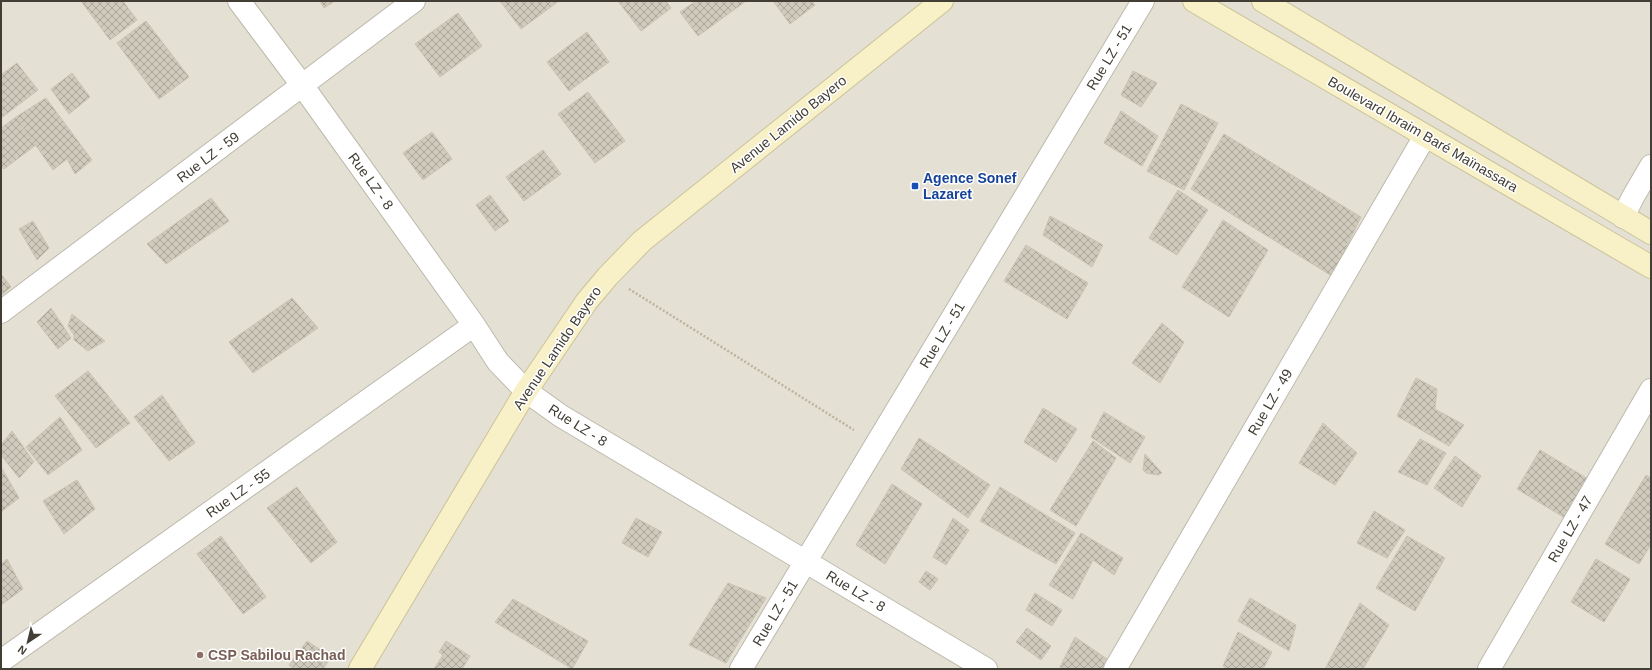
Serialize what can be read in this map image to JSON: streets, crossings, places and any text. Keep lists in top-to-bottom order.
{
  "streets": {
    "main road": ["Avenue Lamido Bayero", "Boulevard Ibraim Baré Maïnassara"],
    "street": [
      "Rue LZ - 51",
      "Rue LZ - 59",
      "Rue LZ - 8",
      "Rue LZ - 49",
      "Rue LZ - 55",
      "Rue LZ - 47"
    ]
  },
  "crossings": [
    ["Rue LZ - 51", "Rue LZ - 8"],
    ["Avenue Lamido Bayero", "Rue LZ - 8"],
    ["Boulevard Ibraim Baré Maïnassara", "Rue LZ - 49"],
    ["Rue LZ - 59", "Rue LZ - 8"],
    ["Rue LZ - 8", "Rue LZ - 55"]
  ],
  "places": {
    "transit": ["Agence Sonef Lazaret"],
    "other": ["CSP Sabilou Rachad"]
  },
  "north": "bottom left"
}
